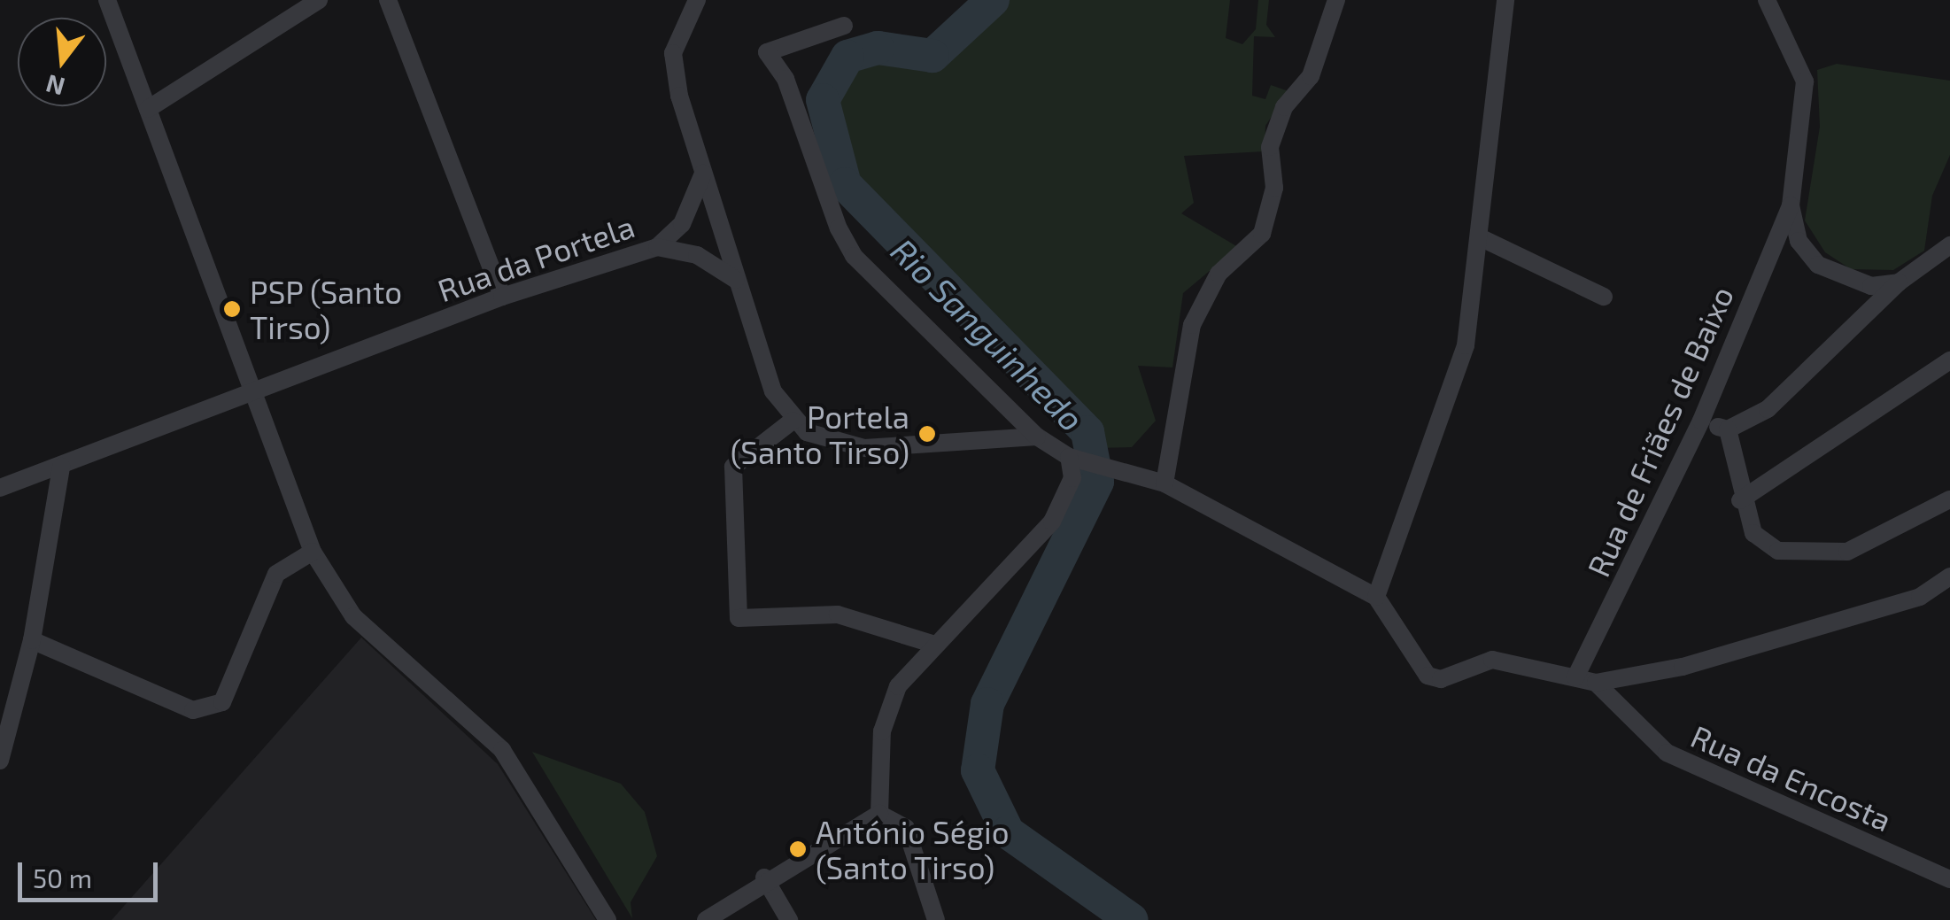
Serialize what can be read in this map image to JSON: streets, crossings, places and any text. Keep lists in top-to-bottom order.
{
  "streets": {
    "street": ["Rua da Portela", "Rua de Friães de Baixo", "Rua da Encosta"]
  },
  "water": ["Rio Sanguinhedo"],
  "places": ["PSP (Santo Tirso)", "Portela (Santo Tirso)", "António Ségio (Santo Tirso)"],
  "scale_bar": "50 m",
  "north": "bottom"
}
